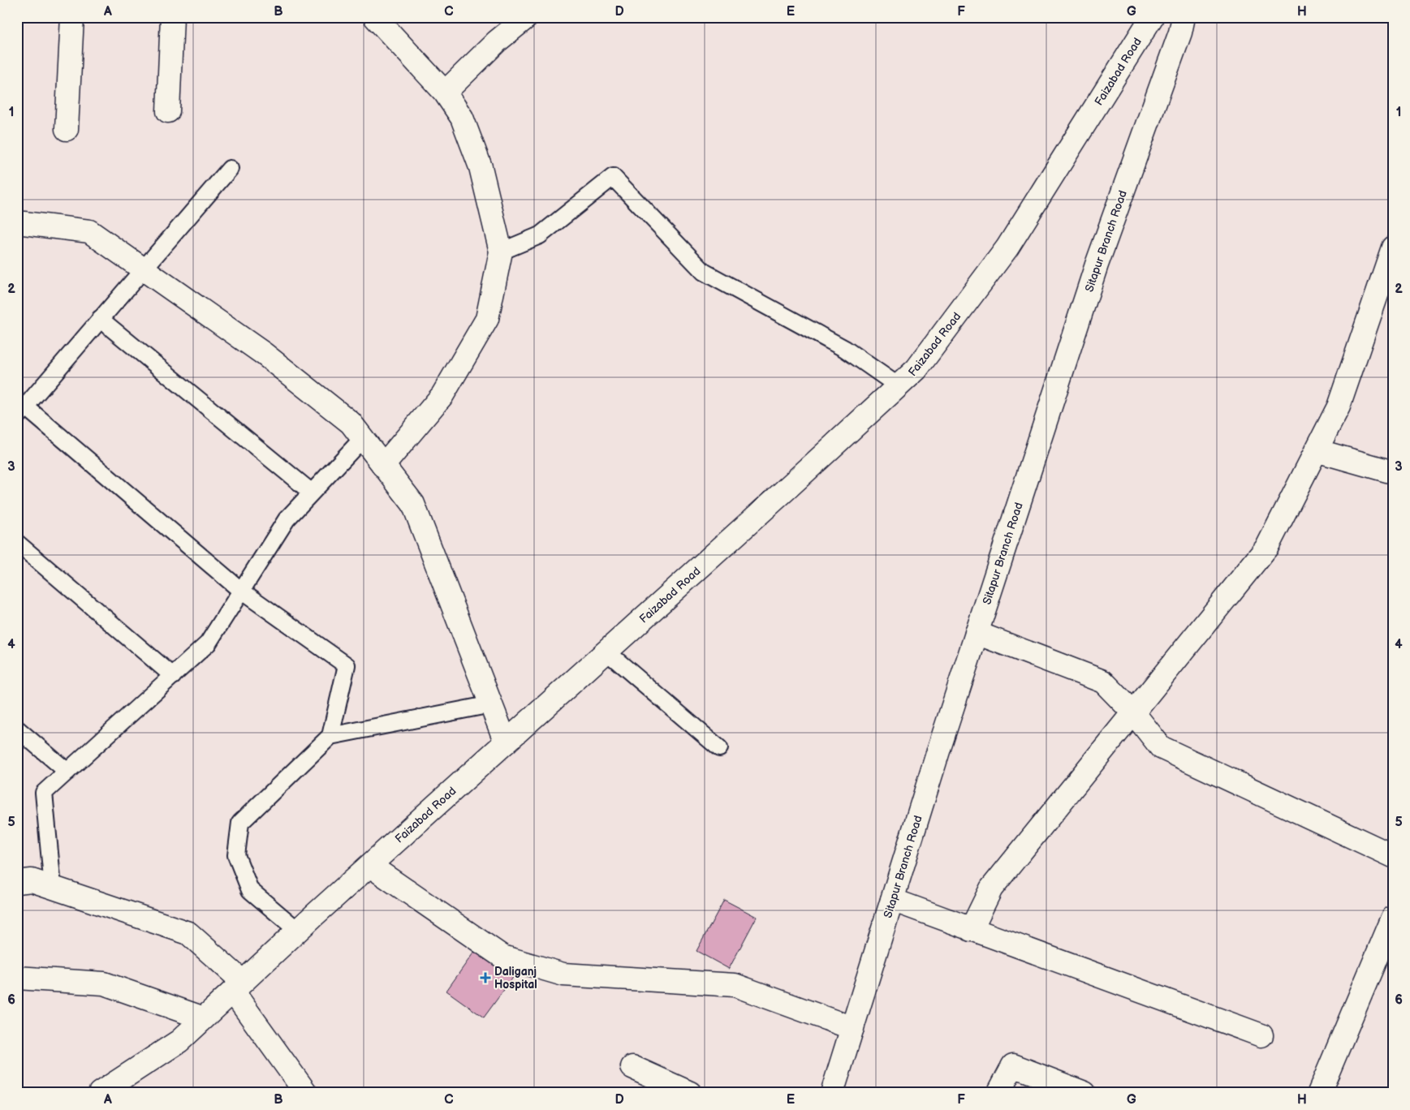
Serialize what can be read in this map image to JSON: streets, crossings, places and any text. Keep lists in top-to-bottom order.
{
  "streets": {
    "street": ["Faizabad Road", "Sitapur Branch Road"]
  },
  "places": {
    "health": ["Daliganj Hospital"]
  },
  "grid": {
    "columns": [
      "A",
      "B",
      "C",
      "D",
      "E",
      "F",
      "G",
      "H"
    ],
    "rows": [
      "1",
      "2",
      "3",
      "4",
      "5",
      "6"
    ]
  }
}
